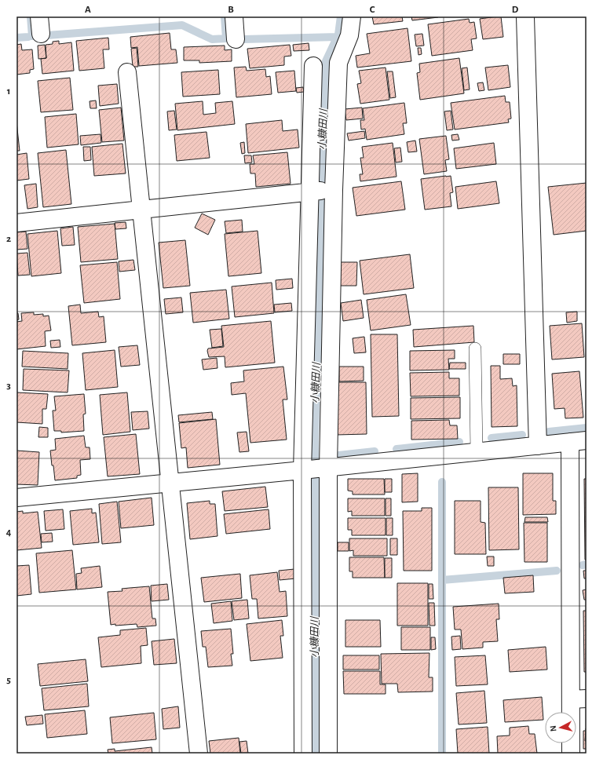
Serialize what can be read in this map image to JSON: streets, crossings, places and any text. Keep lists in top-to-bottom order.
{
  "water": ["小糠田川"],
  "north": "left",
  "grid": {
    "columns": [
      "A",
      "B",
      "C",
      "D"
    ],
    "rows": [
      "1",
      "2",
      "3",
      "4",
      "5"
    ]
  }
}
